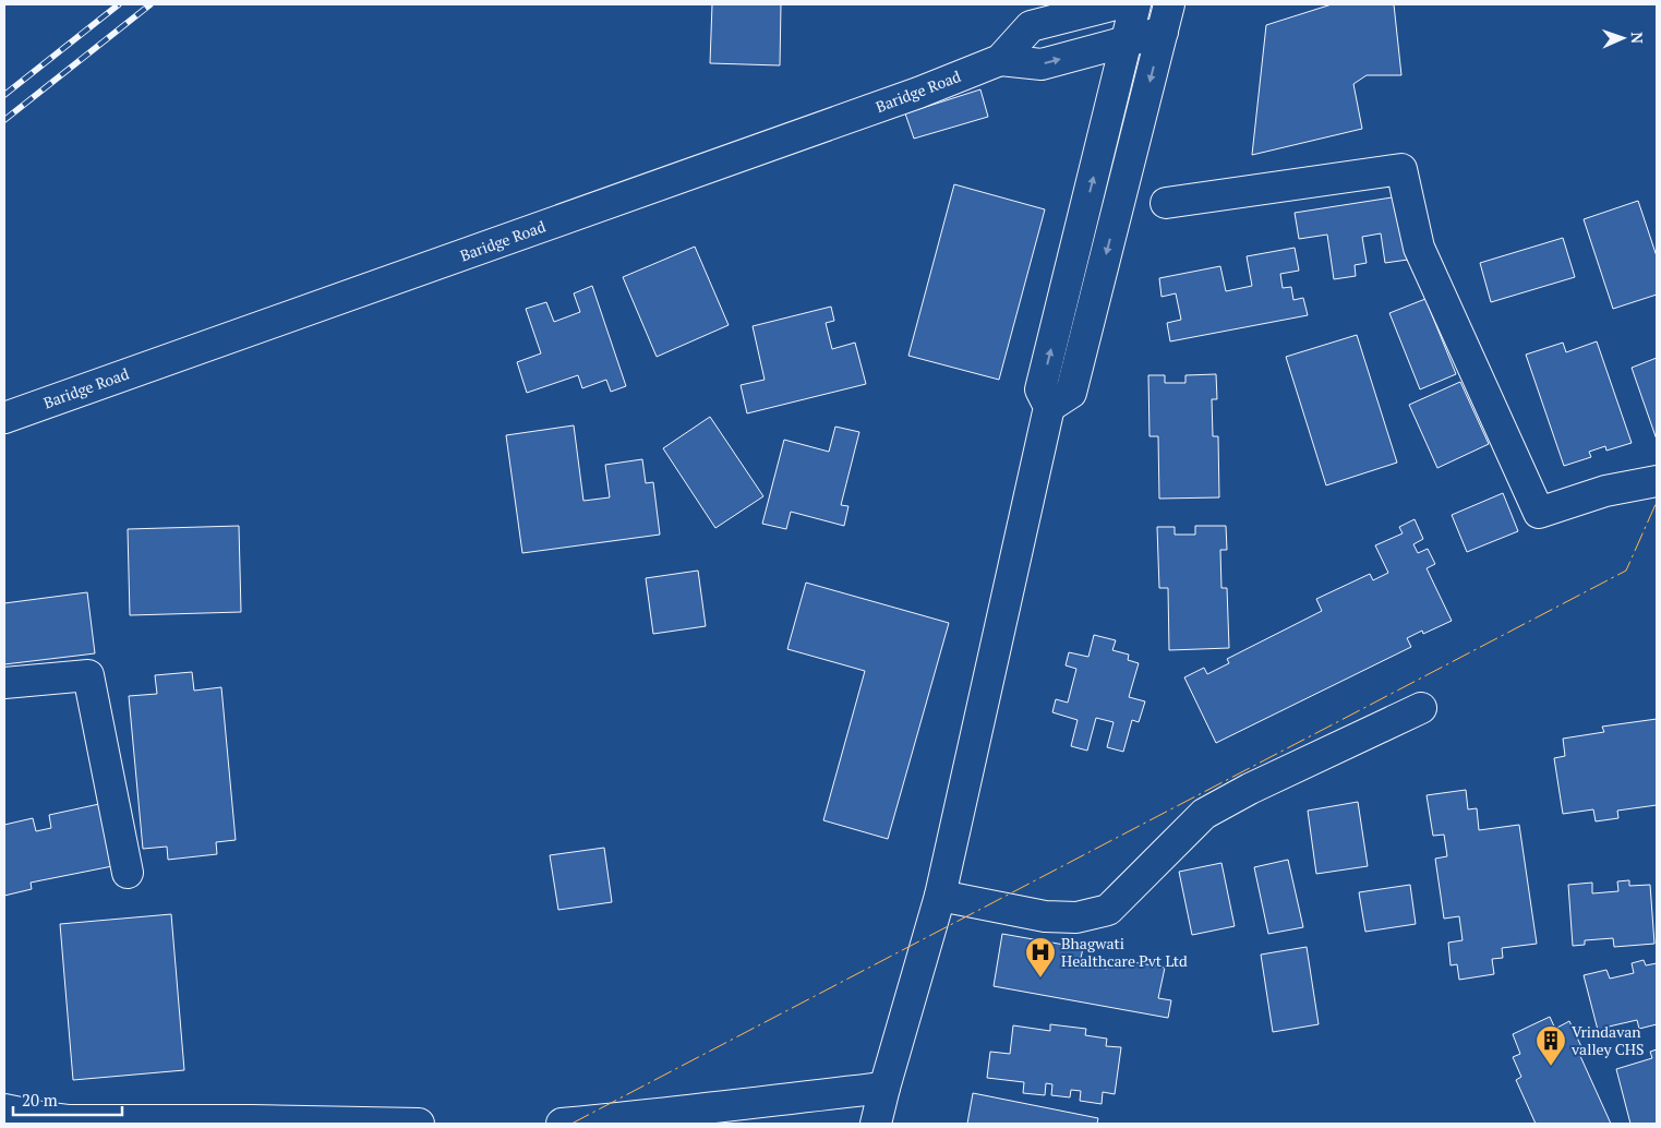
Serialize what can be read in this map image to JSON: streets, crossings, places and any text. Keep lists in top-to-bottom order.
{
  "streets": {
    "street": ["Baridge Road"]
  },
  "places": {
    "hospital": ["Bhagwati Healthcare Pvt Ltd"],
    "building": ["Vrindavan valley CHS"]
  },
  "scale_bar": "20 m",
  "north": "right"
}
